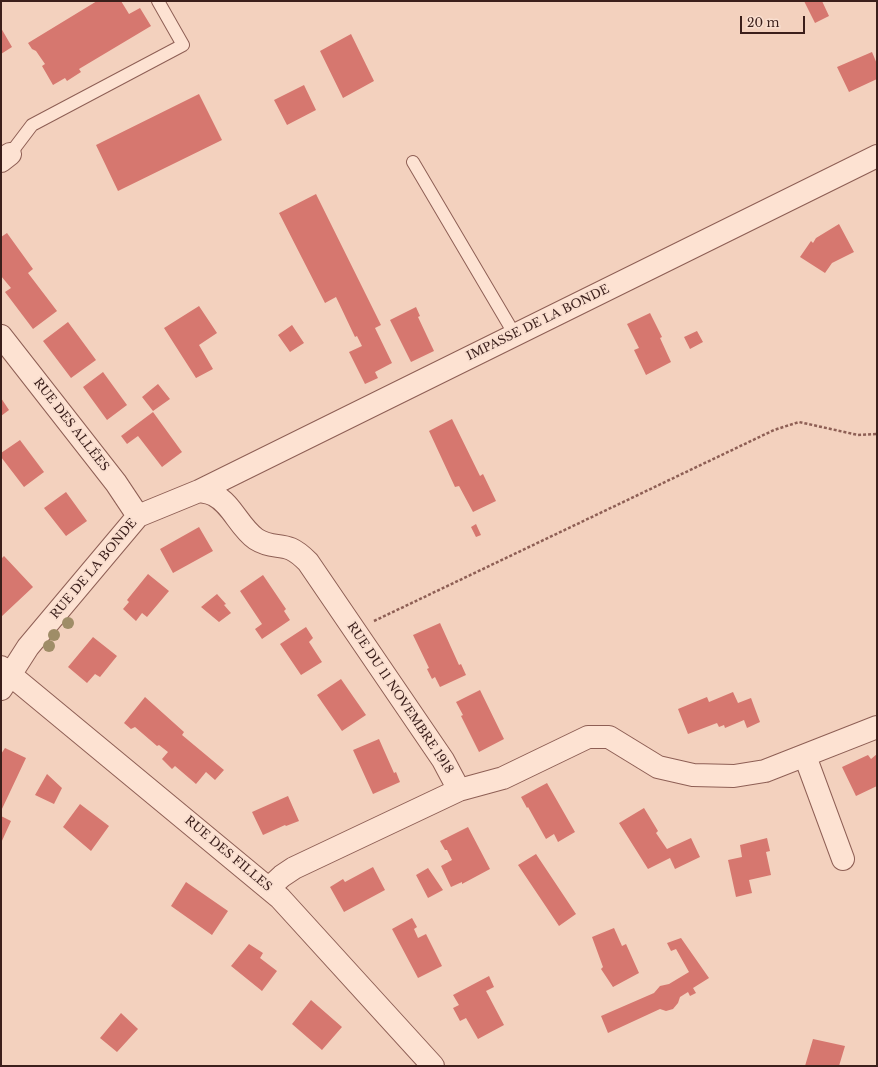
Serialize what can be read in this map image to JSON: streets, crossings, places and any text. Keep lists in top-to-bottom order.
{
  "streets": {
    "street": [
      "IMPASSE DE LA BONDE",
      "RUE DES ALLÉES",
      "RUE DE LA BONDE",
      "RUE DU 11 NOVEMBRE 1918",
      "RUE DES FILLES"
    ]
  },
  "crossings": [
    ["IMPASSE DE LA BONDE", "RUE DE LA BONDE"],
    ["IMPASSE DE LA BONDE", "RUE DU 11 NOVEMBRE 1918"],
    ["RUE DES ALLÉES", "RUE DE LA BONDE"],
    ["RUE DE LA BONDE", "RUE DU 11 NOVEMBRE 1918"],
    ["RUE DE LA BONDE", "RUE DES FILLES"]
  ],
  "scale_bar": "20 m"
}
